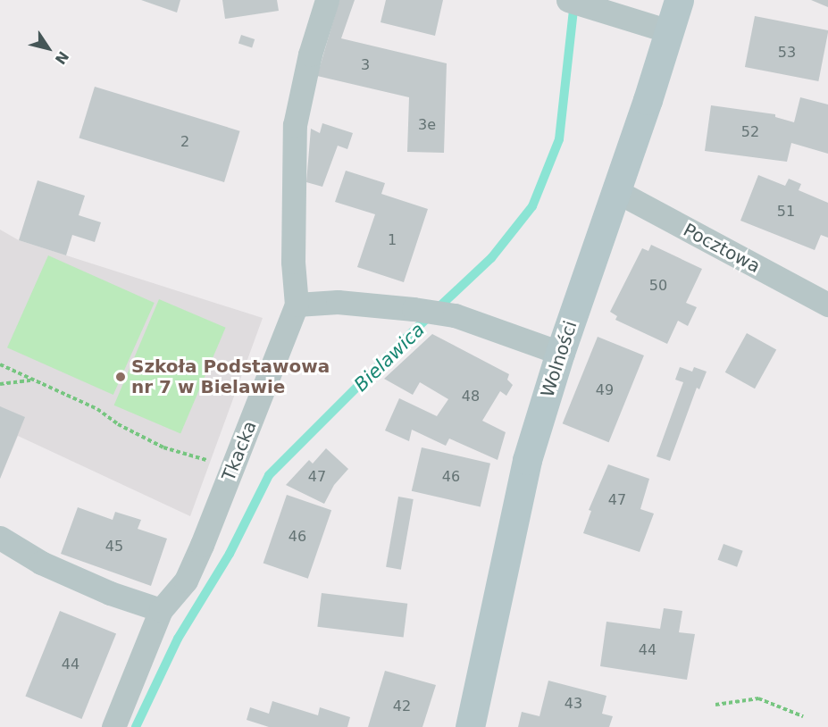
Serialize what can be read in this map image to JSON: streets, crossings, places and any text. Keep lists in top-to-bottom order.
{
  "streets": {
    "street": ["Pocztowa", "Wolności", "Tkacka"]
  },
  "crossings": [
    ["Pocztowa", "Wolności"]
  ],
  "water": ["Bielawica"],
  "places": ["Szkoła Podstawowa nr 7 w Bielawie"],
  "house_numbers": [
    "53",
    "3",
    "3e",
    "52",
    "2",
    "51",
    "1",
    "50",
    "49",
    "48",
    "47",
    "46",
    "47",
    "46",
    "45",
    "44",
    "44",
    "43",
    "42"
  ],
  "north": "bottom right"
}
